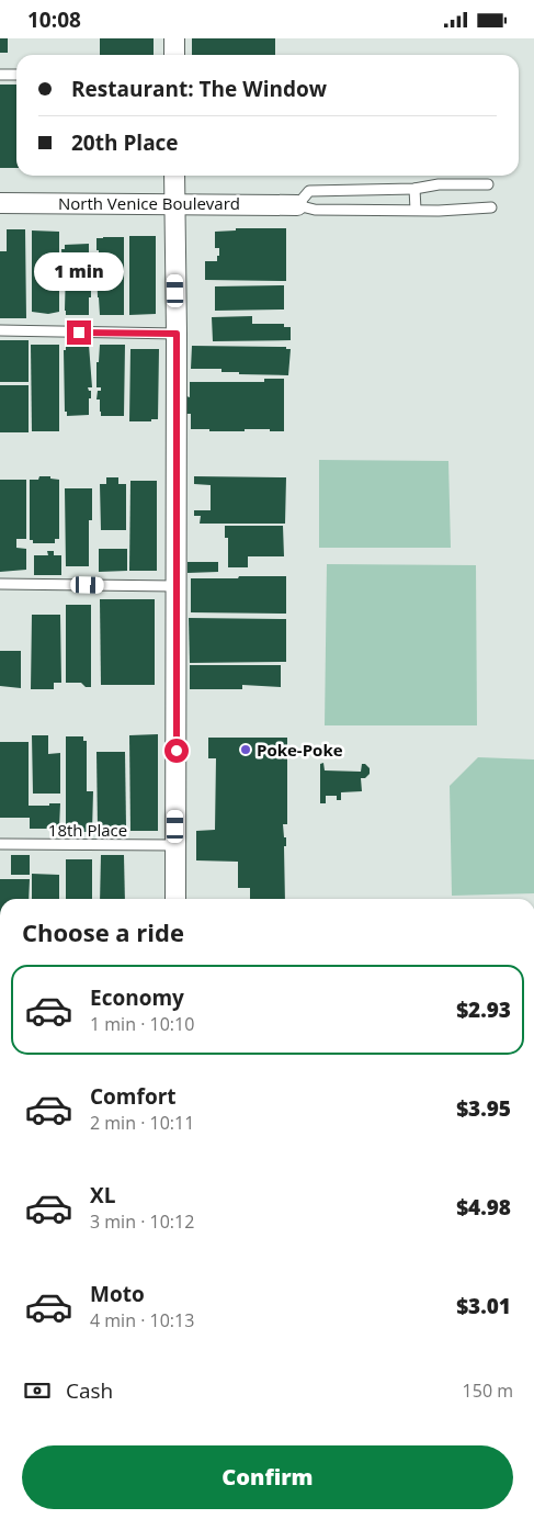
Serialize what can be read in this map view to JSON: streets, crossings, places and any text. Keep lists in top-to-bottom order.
{
  "streets": {
    "street": ["North Venice Boulevard"],
    "lane": ["18th Place"]
  },
  "places": ["Poke-Poke"],
  "page": {
    "status": "10:08",
    "banner": ["Restaurant: The Window", "20th Place"],
    "bubble": "1 min",
    "heading": "Choose a ride",
    "list": [
      {
        "name": "Economy",
        "note": "1 min · 10:10",
        "value": "$2.93"
      },
      {
        "name": "Comfort",
        "note": "2 min · 10:11",
        "value": "$3.95"
      },
      {
        "name": "XL",
        "note": "3 min · 10:12",
        "value": "$4.98"
      },
      {
        "name": "Moto",
        "note": "4 min · 10:13",
        "value": "$3.01"
      }
    ],
    "pay": ["Cash", "150 m"],
    "buttons": "Confirm"
  }
}
